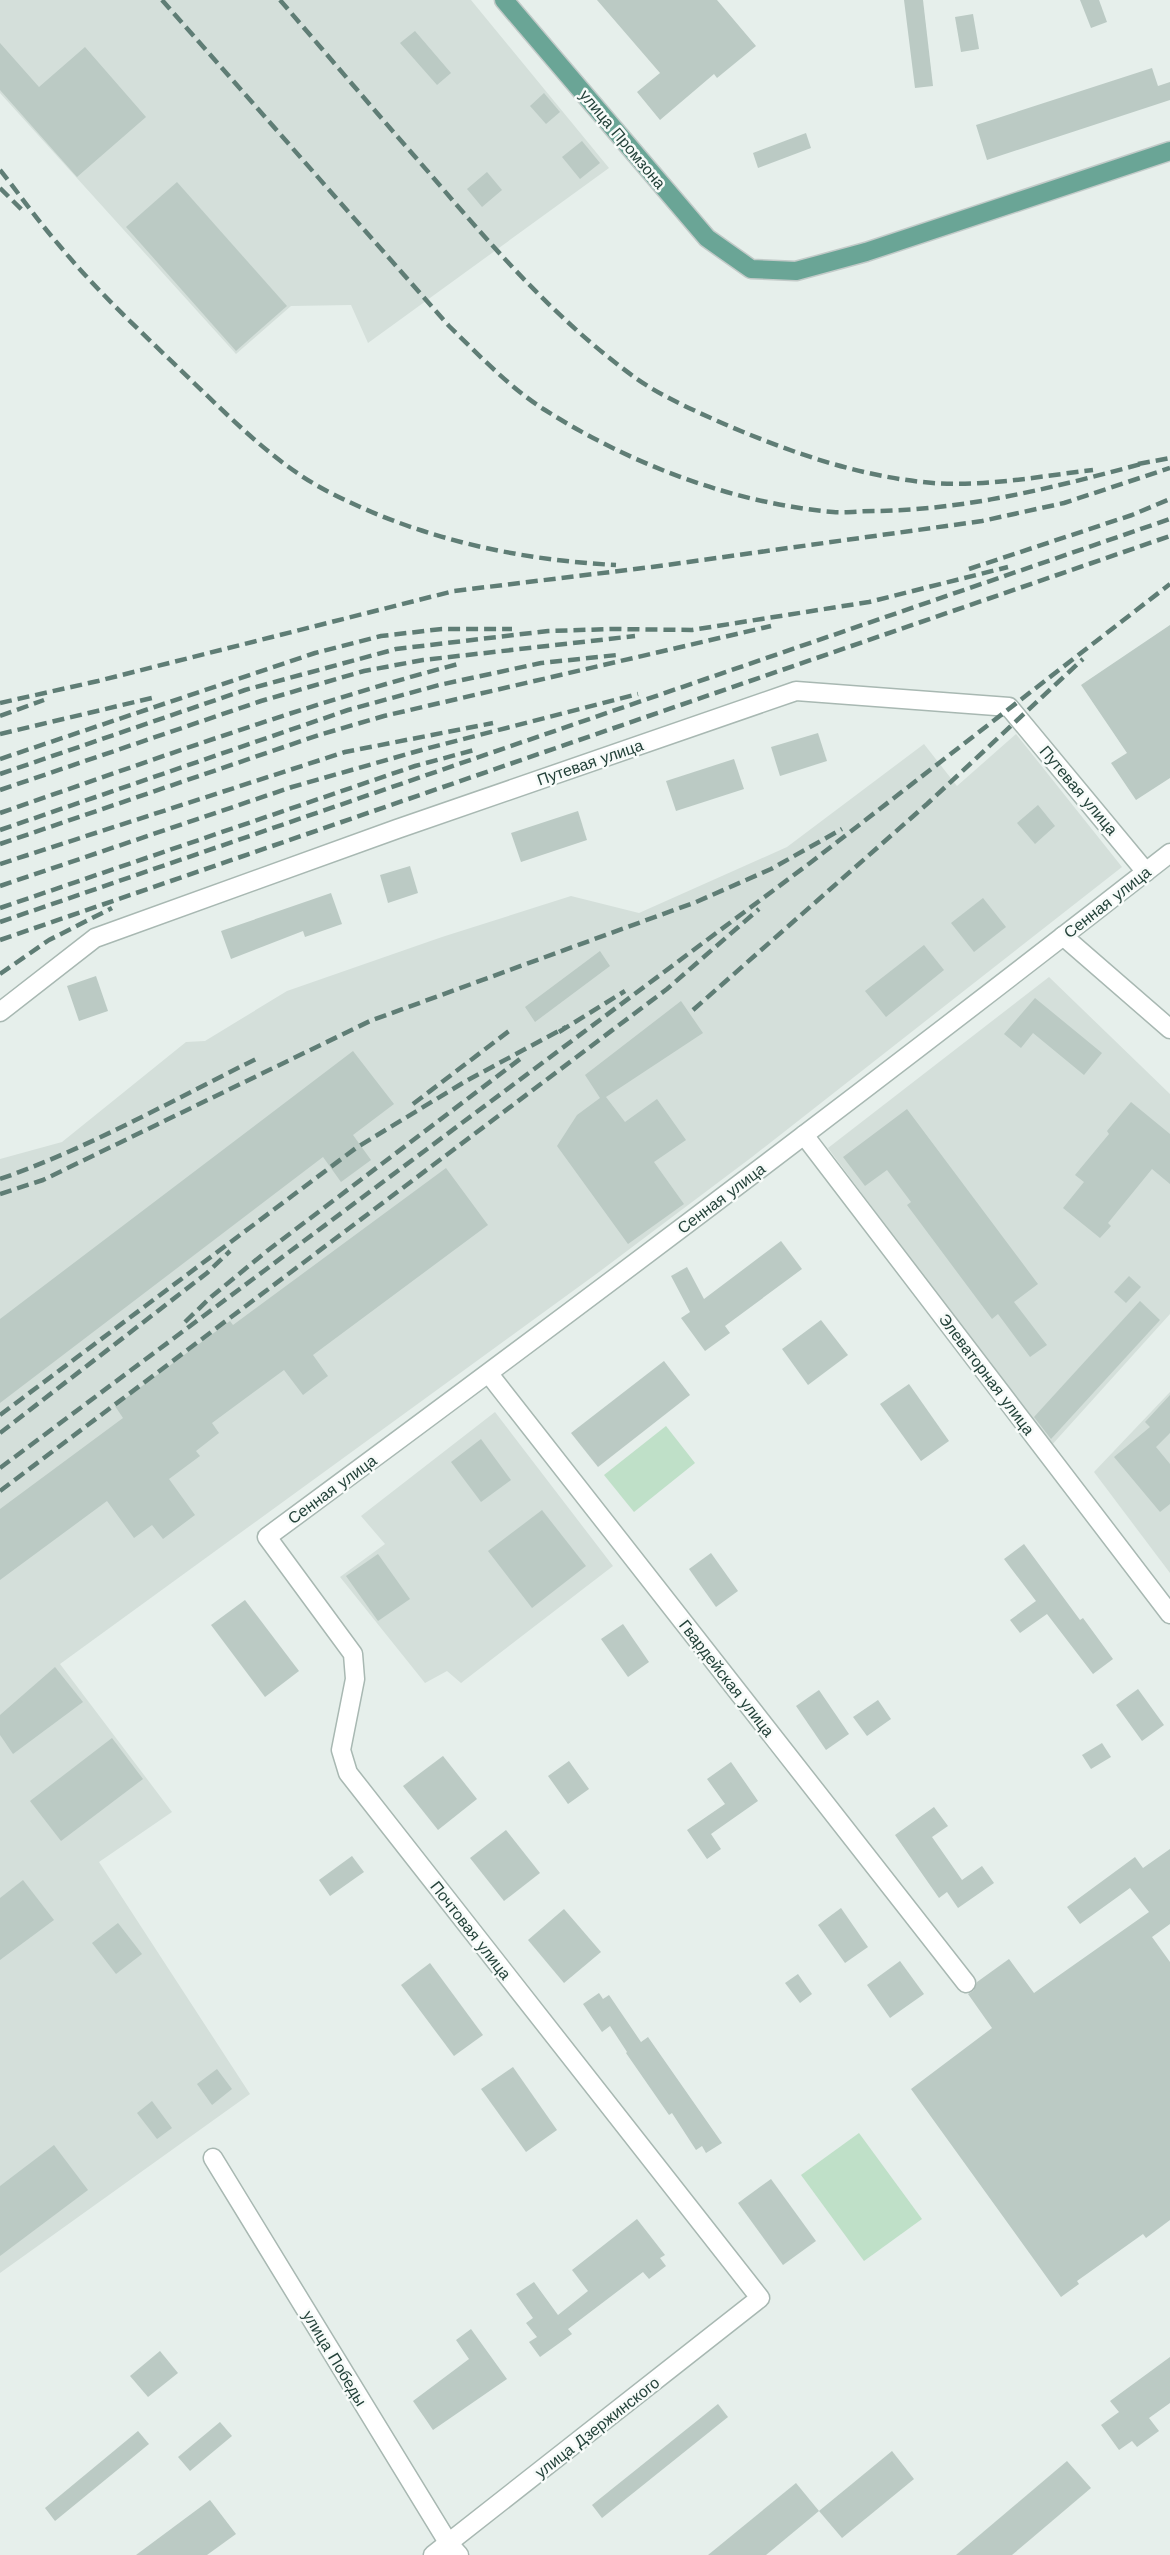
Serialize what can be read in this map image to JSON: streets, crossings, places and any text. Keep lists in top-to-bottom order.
{
  "streets": {
    "main road": ["улица Промзона"],
    "street": [
      "Путевая улица",
      "Сенная улица",
      "Элеваторная улица",
      "Гвардейская улица",
      "Почтовая улица",
      "улица Победы",
      "улица Дзержинского"
    ]
  },
  "crossings": [
    ["Путевая улица", "Сенная улица"],
    ["Сенная улица", "Элеваторная улица"],
    ["Сенная улица", "Гвардейская улица"],
    ["Сенная улица", "Почтовая улица"],
    ["Почтовая улица", "улица Дзержинского"],
    ["улица Победы", "улица Дзержинского"]
  ]
}
